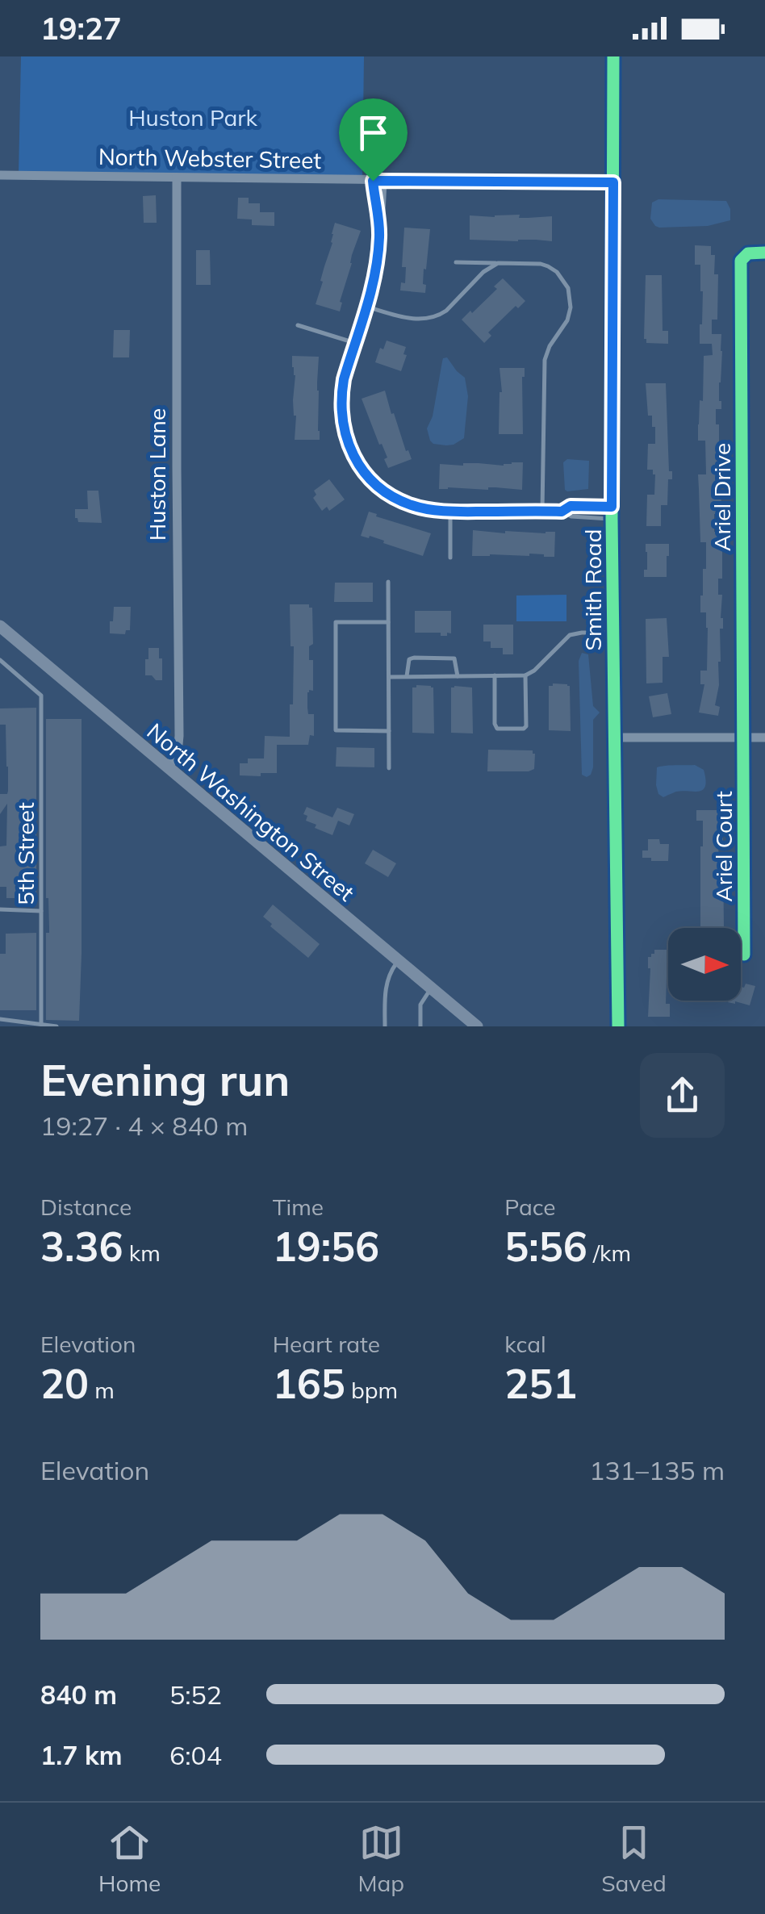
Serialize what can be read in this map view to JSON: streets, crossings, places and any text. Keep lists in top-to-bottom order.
{
  "streets": {
    "main road": ["North Washington Street"],
    "street": [
      "North Webster Street",
      "Huston Lane",
      "Ariel Drive",
      "Smith Road",
      "Ariel Court"
    ],
    "lane": ["5th Street"]
  },
  "crossings": [
    ["North Webster Street", "Huston Lane"],
    ["North Webster Street", "Smith Road"],
    ["Huston Lane", "North Washington Street"],
    ["Ariel Drive", "Ariel Court"]
  ],
  "parks": ["Huston Park"],
  "north": "right",
  "page": {
    "status": "19:27",
    "heading": ["Evening run", "19:27 · 4 × 840 m"],
    "stats": [
      ["Distance", "3.36 km"],
      ["Time", "19:56"],
      ["Pace", "5:56 /km"],
      ["Elevation", "20 m"],
      ["Heart rate", "165 bpm"],
      ["kcal", "251"]
    ],
    "chart": ["Elevation", "131–135 m"],
    "list": [
      {
        "name": "840 m",
        "note": "5:52"
      },
      {
        "name": "1.7 km",
        "note": "6:04"
      }
    ],
    "tabs": ["Home", "Map", "Saved"]
  }
}
